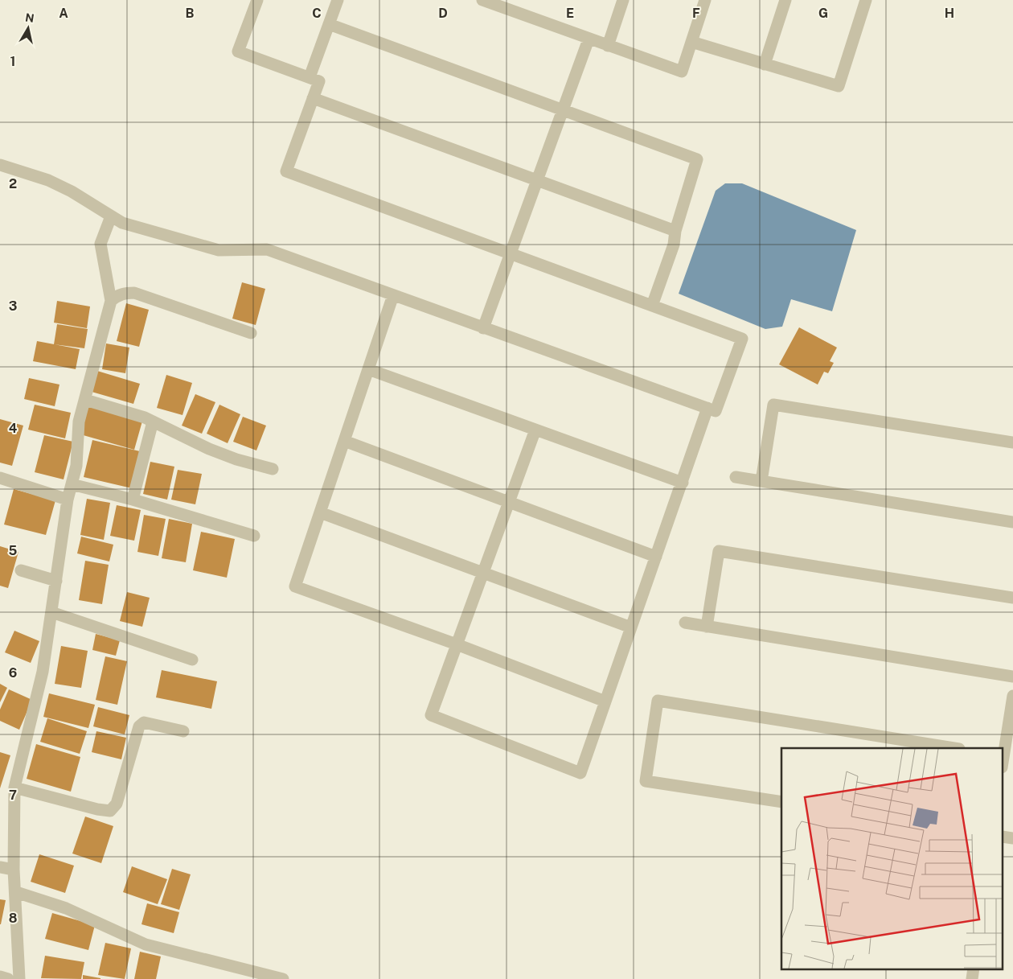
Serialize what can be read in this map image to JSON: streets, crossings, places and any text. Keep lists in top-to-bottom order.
{
  "north": "top",
  "grid": {
    "columns": [
      "A",
      "B",
      "C",
      "D",
      "E",
      "F",
      "G",
      "H"
    ],
    "rows": [
      "1",
      "2",
      "3",
      "4",
      "5",
      "6",
      "7",
      "8"
    ]
  }
}
